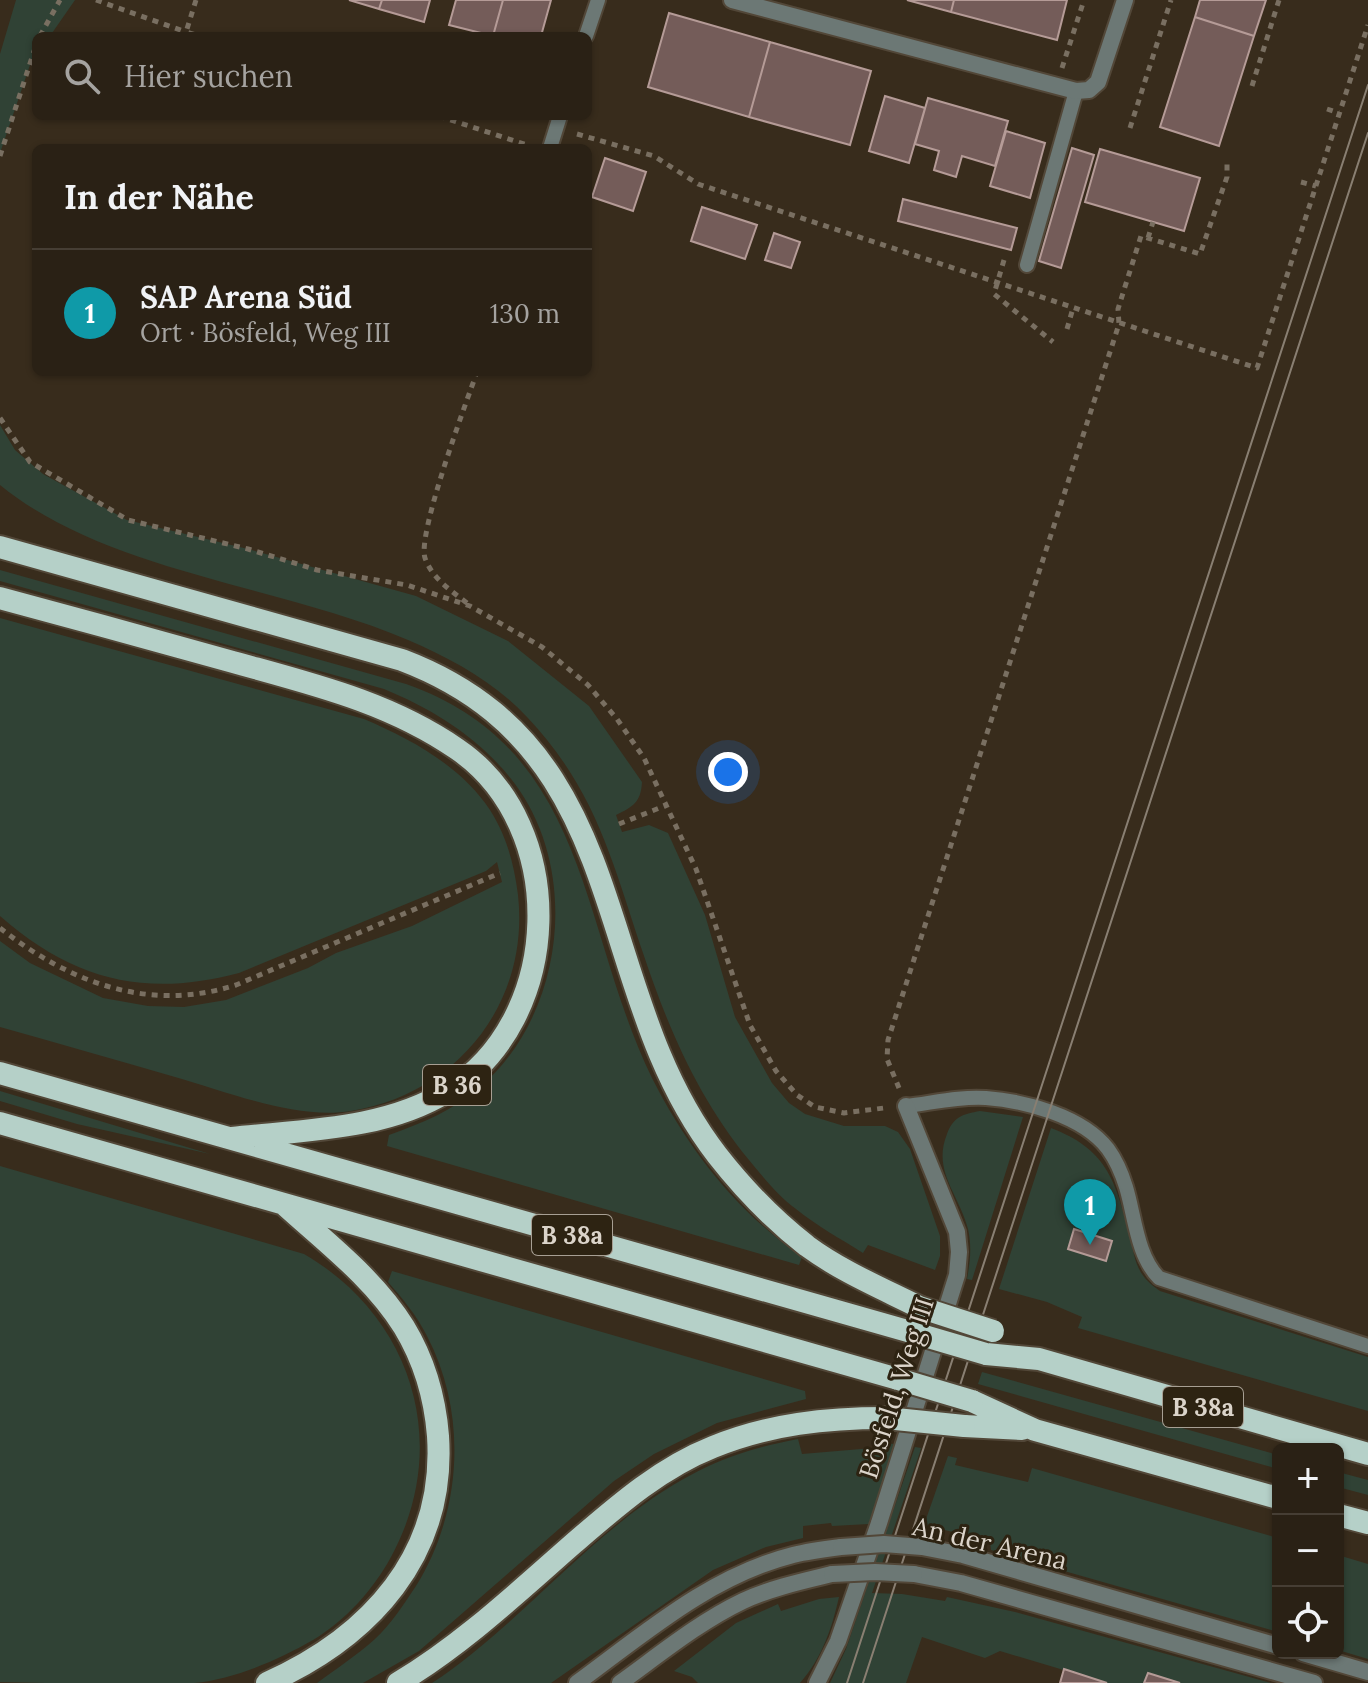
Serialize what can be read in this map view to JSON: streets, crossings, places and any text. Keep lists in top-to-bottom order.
{
  "streets": {
    "highway": ["B 36", "B 38a"],
    "street": ["Bösfeld, Weg III", "An der Arena"]
  },
  "crossings": [
    ["B 36", "B 38a"]
  ],
  "page": {
    "search": "Hier suchen",
    "heading": "In der Nähe",
    "list": [
      {
        "mark": "1",
        "name": "SAP Arena Süd",
        "note": "Ort · Bösfeld, Weg III",
        "value": "130 m"
      }
    ],
    "pins": "1",
    "map_buttons": ["+", "−"]
  }
}
